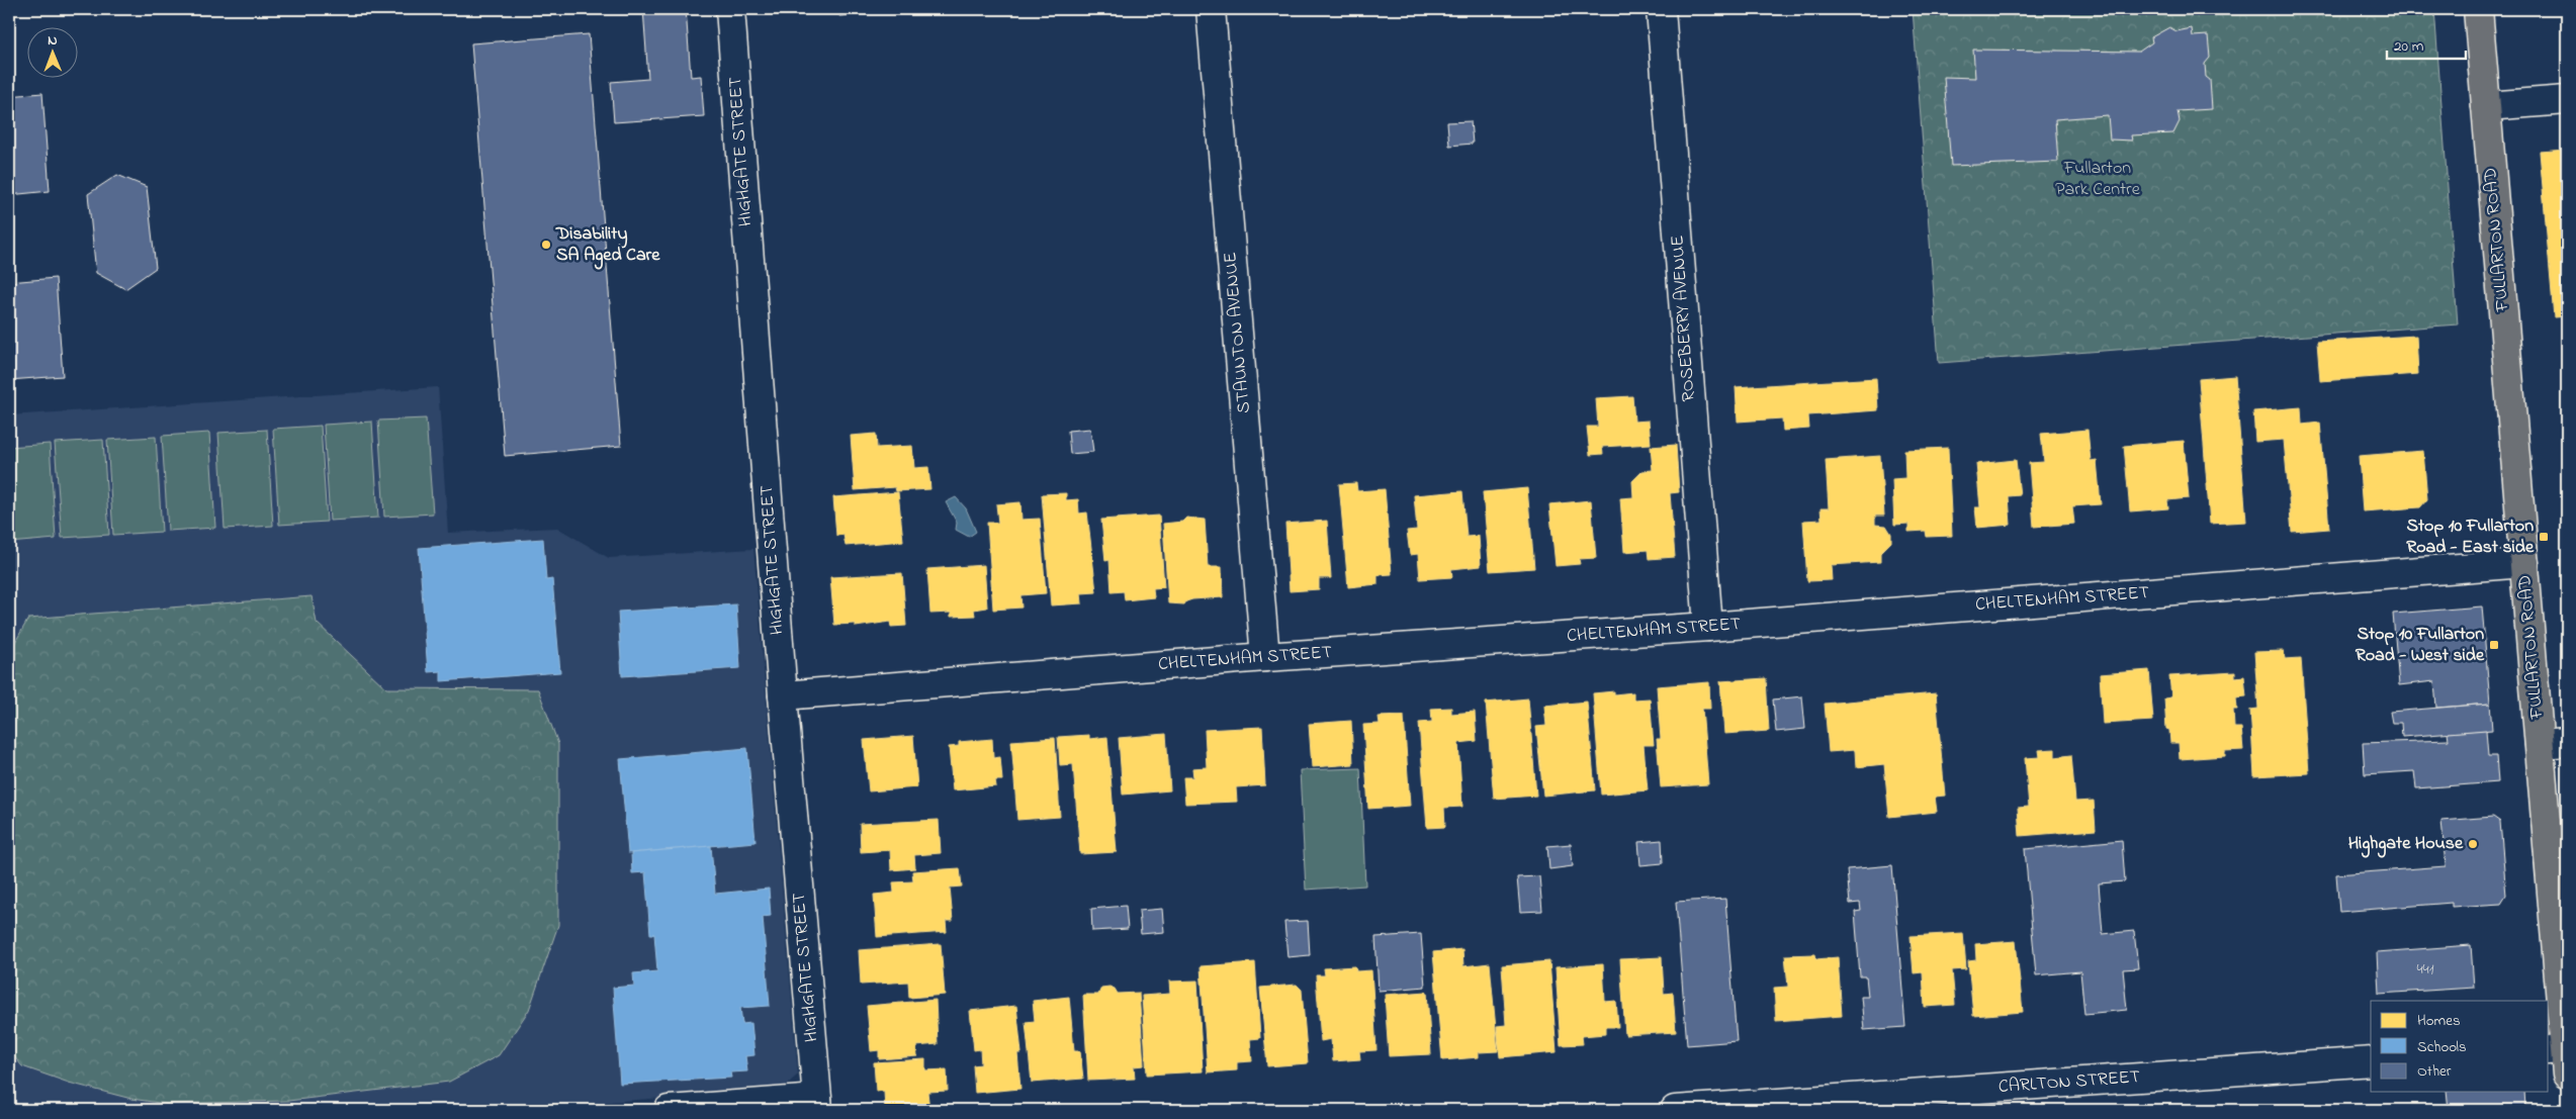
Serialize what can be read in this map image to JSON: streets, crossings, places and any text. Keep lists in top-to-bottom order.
{
  "streets": {
    "main road": ["FULLARTON ROAD"],
    "street": [
      "HIGHGATE STREET",
      "ROSEBERRY AVENUE",
      "STAUNTON AVENUE",
      "CHELTENHAM STREET",
      "CARLTON STREET"
    ]
  },
  "crossings": [
    ["HIGHGATE STREET", "CHELTENHAM STREET"],
    ["FULLARTON ROAD", "CHELTENHAM STREET"],
    ["ROSEBERRY AVENUE", "CHELTENHAM STREET"],
    ["STAUNTON AVENUE", "CHELTENHAM STREET"]
  ],
  "parks": ["Fullarton Park Centre"],
  "places": {
    "other": ["Disability SA Aged Care", "Highgate House"],
    "transit": ["Stop 10 Fullarton Road - East side", "Stop 10 Fullarton Road - West side"]
  },
  "house_numbers": ["441"],
  "legend": ["Homes", "Schools", "Other"],
  "scale_bar": "20 m",
  "north": "top"
}
